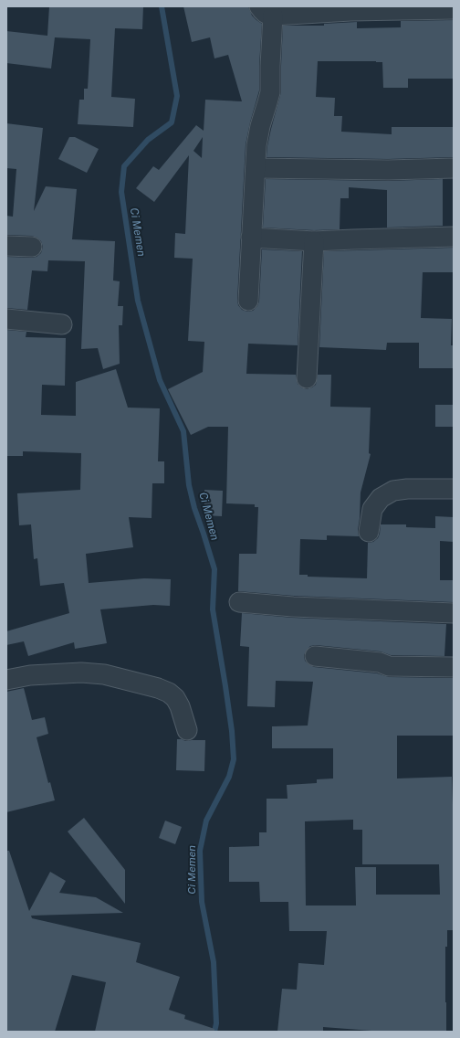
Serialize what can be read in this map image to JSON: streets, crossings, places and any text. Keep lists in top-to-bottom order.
{
  "water": ["Ci Memen"]
}
